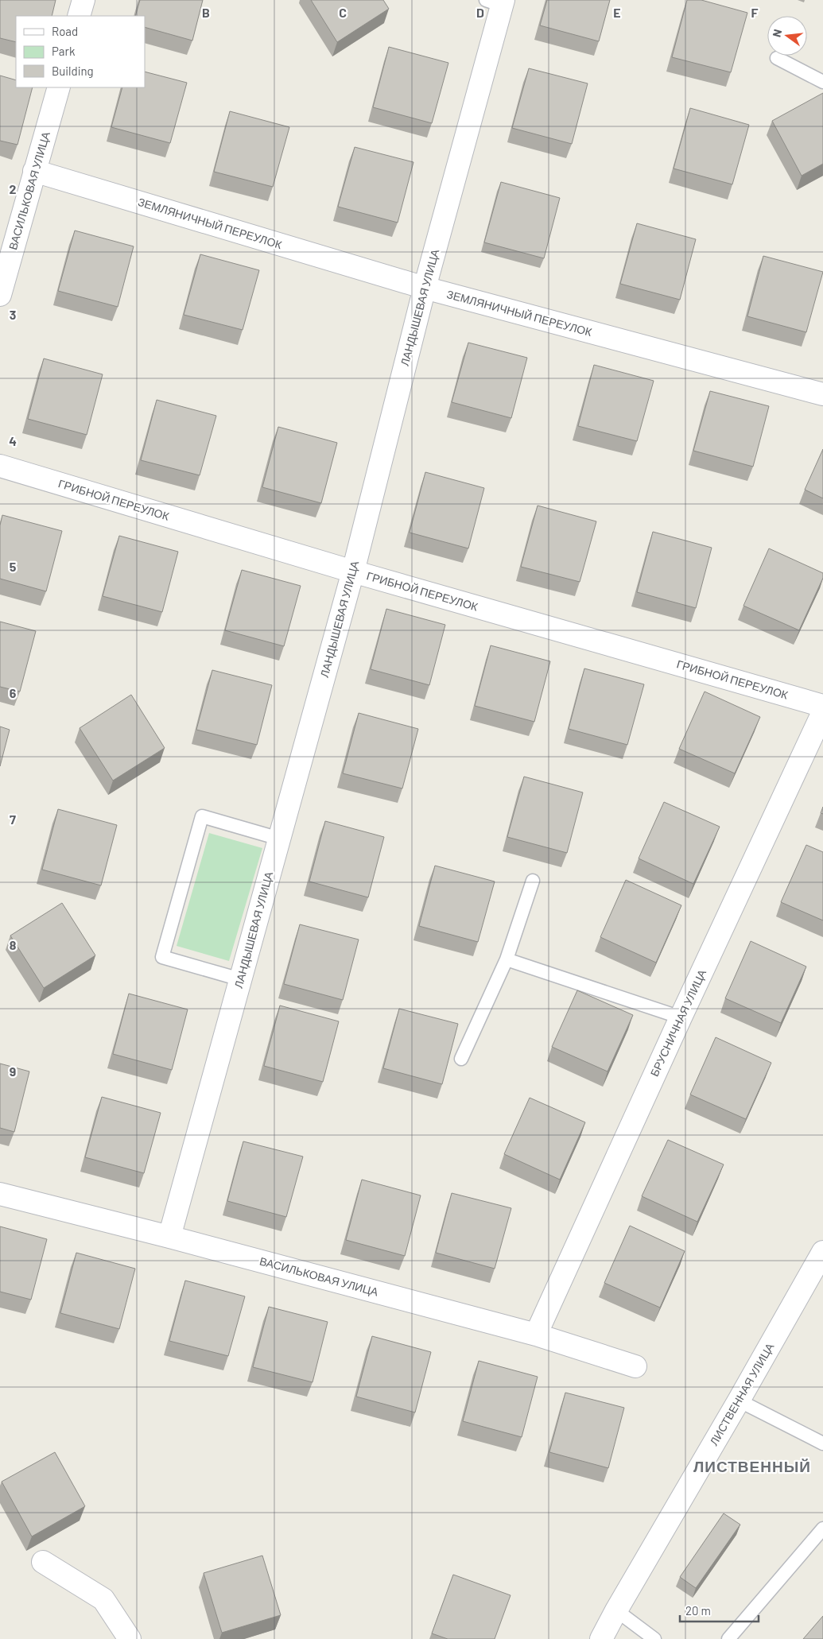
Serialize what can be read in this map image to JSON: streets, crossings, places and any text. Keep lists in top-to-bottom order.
{
  "streets": {
    "street": [
      "ВАСИЛЬКОВАЯ УЛИЦА",
      "ЗЕМЛЯНИЧНЫЙ ПЕРЕУЛОК",
      "ЛАНДЫШЕВАЯ УЛИЦА",
      "ГРИБНОЙ ПЕРЕУЛОК",
      "БРУСНИЧНАЯ УЛИЦА",
      "ЛИСТВЕННАЯ УЛИЦА"
    ]
  },
  "crossings": [
    ["ВАСИЛЬКОВАЯ УЛИЦА", "ЗЕМЛЯНИЧНЫЙ ПЕРЕУЛОК"],
    ["ВАСИЛЬКОВАЯ УЛИЦА", "ЛАНДЫШЕВАЯ УЛИЦА"],
    ["ВАСИЛЬКОВАЯ УЛИЦА", "БРУСНИЧНАЯ УЛИЦА"],
    ["ЗЕМЛЯНИЧНЫЙ ПЕРЕУЛОК", "ЛАНДЫШЕВАЯ УЛИЦА"],
    ["ЛАНДЫШЕВАЯ УЛИЦА", "ГРИБНОЙ ПЕРЕУЛОК"]
  ],
  "districts": ["ЛИСТВЕННЫЙ"],
  "legend": ["Road", "Park", "Building"],
  "scale_bar": "20 m",
  "north": "left",
  "grid": {
    "columns": [
      "B",
      "C",
      "D",
      "E",
      "F"
    ],
    "rows": [
      "2",
      "3",
      "4",
      "5",
      "6",
      "7",
      "8",
      "9"
    ]
  }
}
